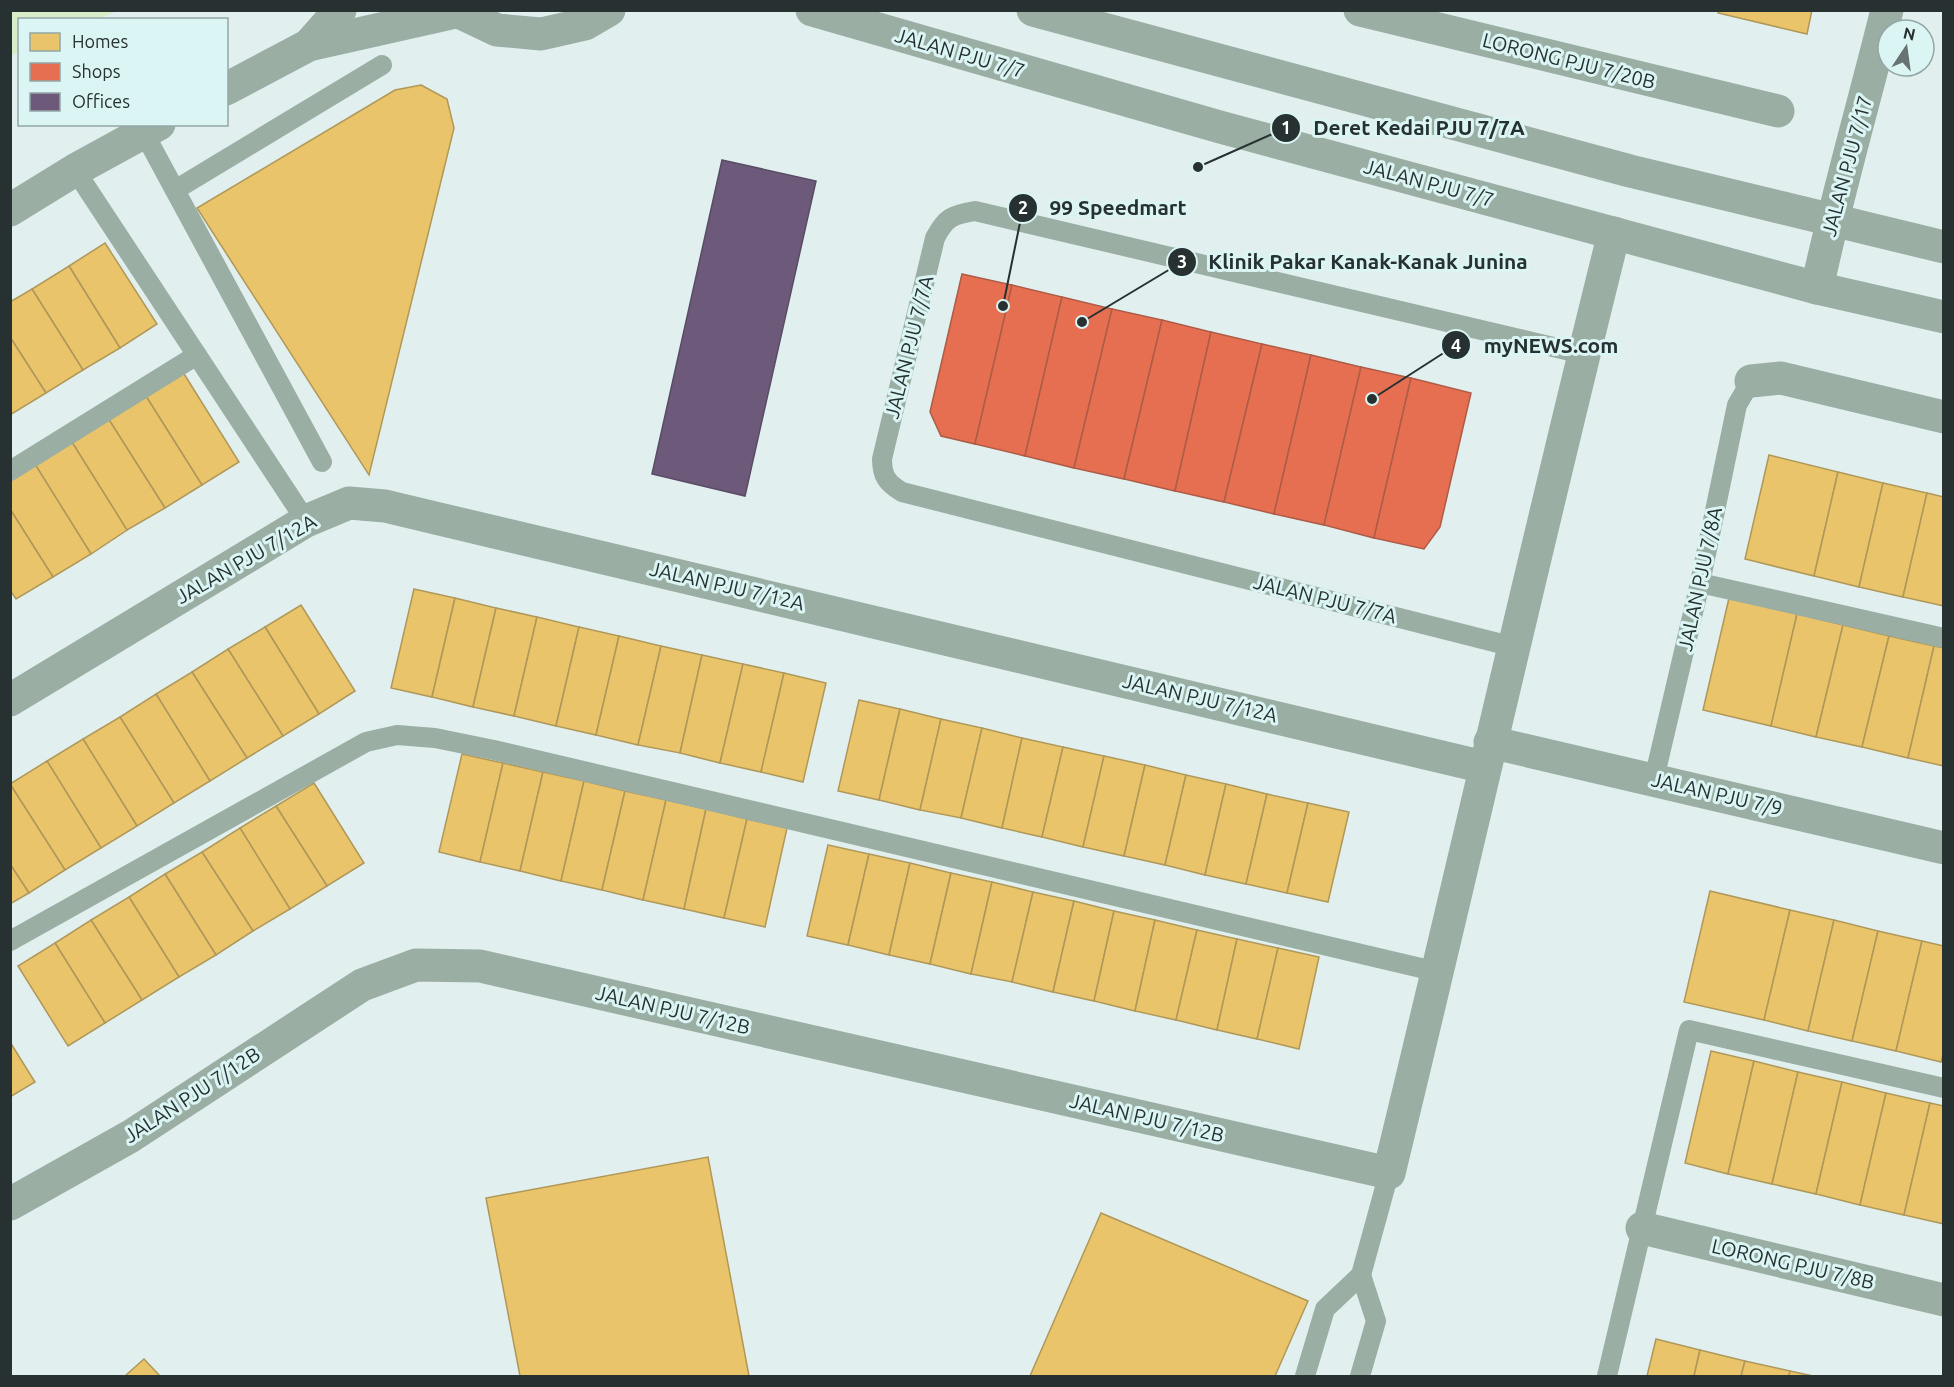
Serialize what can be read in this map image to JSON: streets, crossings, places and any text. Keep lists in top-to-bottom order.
{
  "streets": {
    "street": [
      "JALAN PJU 7/7",
      "LORONG PJU 7/20B",
      "JALAN PJU 7/17",
      "JALAN PJU 7/12A",
      "JALAN PJU 7/9",
      "JALAN PJU 7/12B",
      "LORONG PJU 7/8B"
    ],
    "lane": ["JALAN PJU 7/7A", "JALAN PJU 7/8A"]
  },
  "crossings": [
    ["JALAN PJU 7/7", "JALAN PJU 7/17"],
    ["JALAN PJU 7/12A", "JALAN PJU 7/9"],
    ["JALAN PJU 7/8A", "JALAN PJU 7/9"]
  ],
  "places": [
    "Deret Kedai PJU 7/7A",
    "99 Speedmart",
    "Klinik Pakar Kanak-Kanak Junina",
    "myNEWS.com"
  ],
  "legend": ["Homes", "Shops", "Offices"],
  "north": "top"
}
